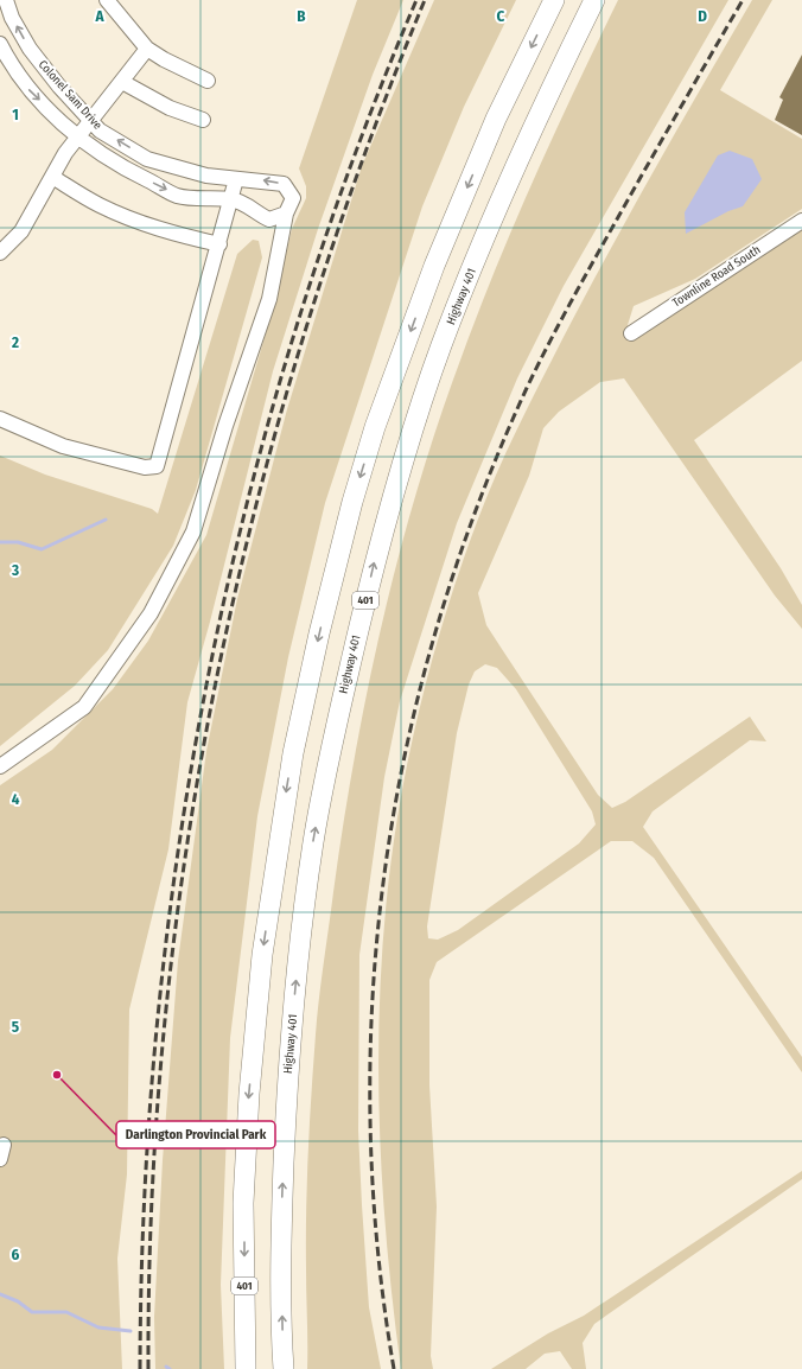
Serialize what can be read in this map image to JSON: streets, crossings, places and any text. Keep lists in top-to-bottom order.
{
  "streets": {
    "highway": ["Highway 401", "401"],
    "street": ["Colonel Sam Drive", "Townline Road South"]
  },
  "places": ["Darlington Provincial Park"],
  "grid": {
    "columns": [
      "A",
      "B",
      "C",
      "D"
    ],
    "rows": [
      "1",
      "2",
      "3",
      "4",
      "5",
      "6"
    ]
  }
}
